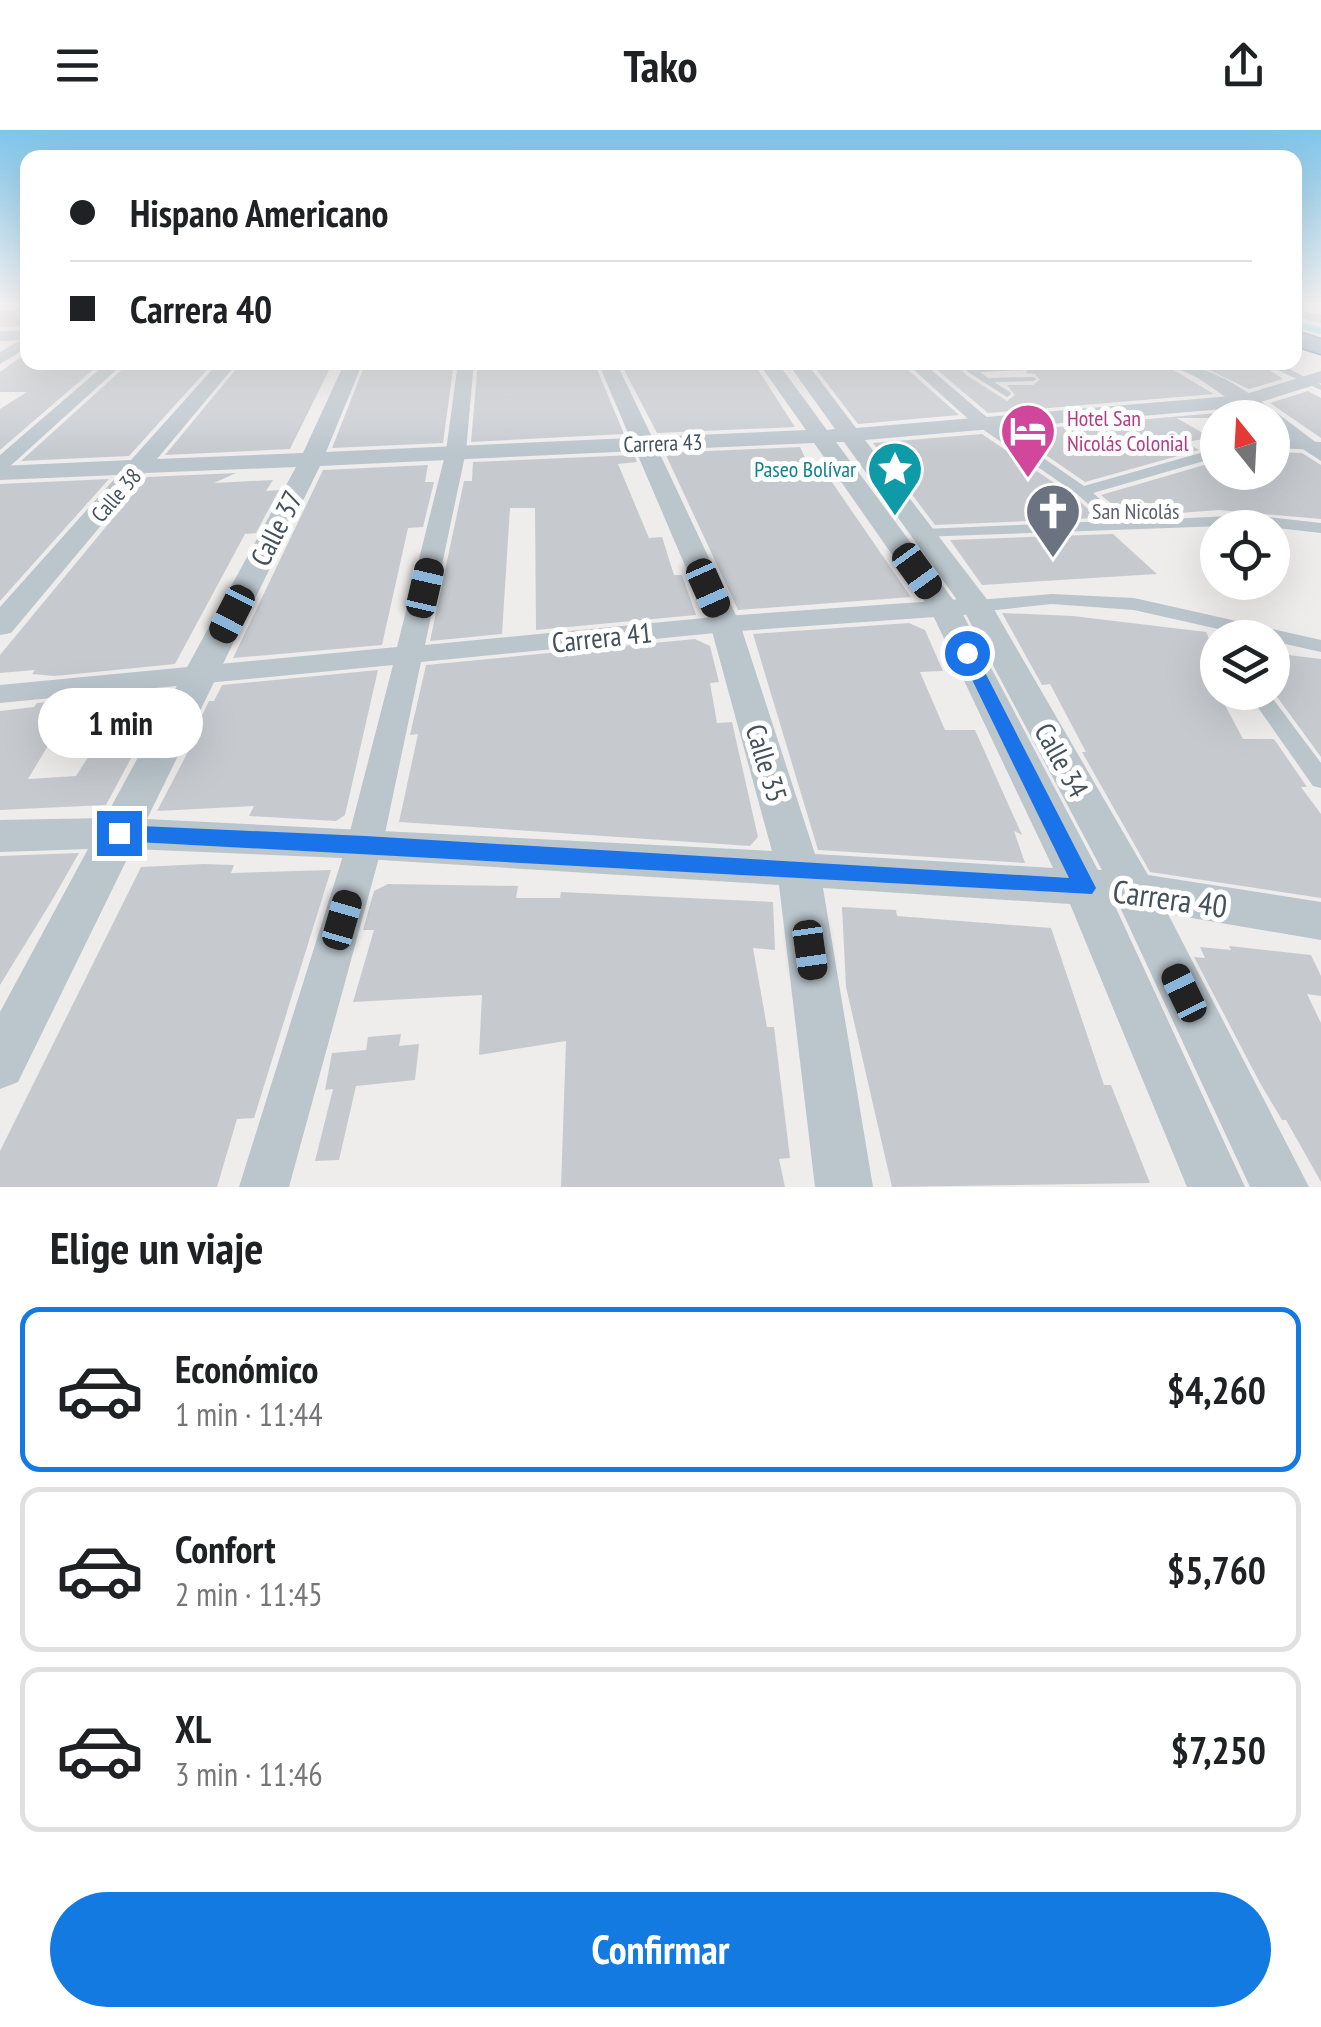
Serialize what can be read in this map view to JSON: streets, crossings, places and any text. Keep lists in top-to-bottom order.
{
  "streets": {
    "street": [
      "Carrera 43",
      "Calle 38",
      "Calle 37",
      "Carrera 41",
      "Calle 34",
      "Calle 35",
      "Carrera 40"
    ]
  },
  "crossings": [
    ["Carrera 43", "Calle 38"],
    ["Carrera 43", "Calle 37"],
    ["Carrera 43", "Calle 34"],
    ["Carrera 43", "Calle 35"],
    ["Calle 37", "Carrera 41"],
    ["Calle 37", "Carrera 40"],
    ["Carrera 41", "Calle 34"],
    ["Carrera 41", "Calle 35"],
    ["Calle 34", "Carrera 40"],
    ["Calle 35", "Carrera 40"]
  ],
  "places": {
    "hotel": ["Hotel San Nicolás Colonial"],
    "place": ["Paseo Bolívar"],
    "church": ["San Nicolás"]
  },
  "north": "top",
  "page": {
    "header": "Tako",
    "banner": ["Hispano Americano", "Carrera 40"],
    "bubble": "1 min",
    "heading": "Elige un viaje",
    "list": [
      {
        "name": "Económico",
        "note": "1 min · 11:44",
        "value": "$4,260"
      },
      {
        "name": "Confort",
        "note": "2 min · 11:45",
        "value": "$5,760"
      },
      {
        "name": "XL",
        "note": "3 min · 11:46",
        "value": "$7,250"
      }
    ],
    "buttons": "Confirmar"
  }
}
